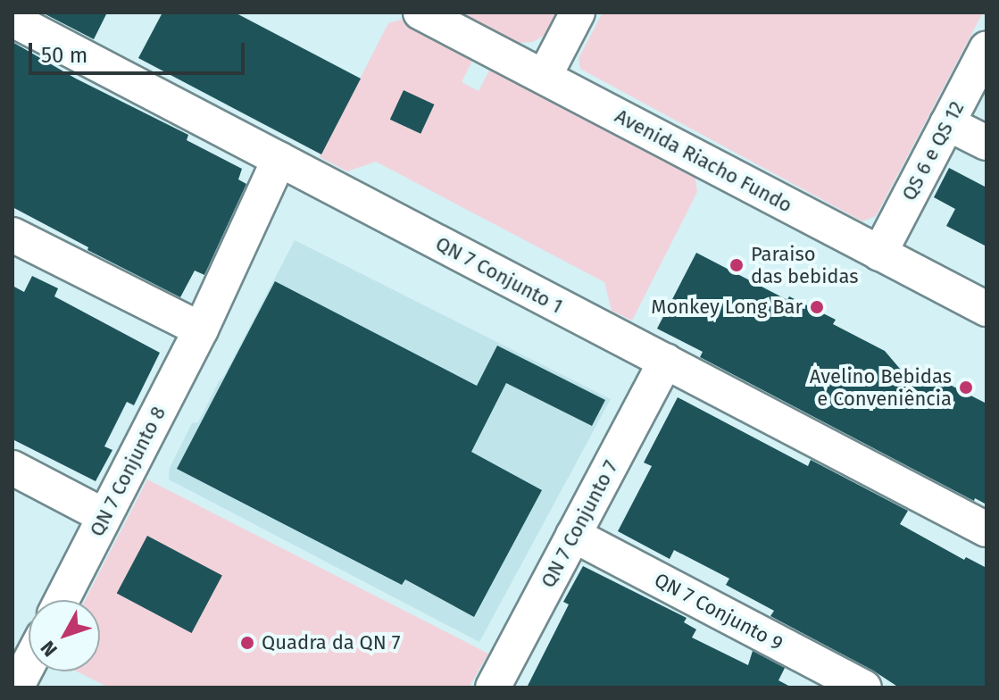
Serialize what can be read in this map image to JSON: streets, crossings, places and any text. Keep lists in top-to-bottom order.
{
  "streets": {
    "street": [
      "QS 6 e QS 12",
      "Avenida Riacho Fundo",
      "QN 7 Conjunto 1",
      "QN 7 Conjunto 8",
      "QN 7 Conjunto 7",
      "QN 7 Conjunto 9"
    ]
  },
  "crossings": [
    ["QS 6 e QS 12", "Avenida Riacho Fundo"],
    ["QN 7 Conjunto 1", "QN 7 Conjunto 8"],
    ["QN 7 Conjunto 1", "QN 7 Conjunto 7"],
    ["QN 7 Conjunto 7", "QN 7 Conjunto 9"]
  ],
  "places": [
    "Paraiso das bebidas",
    "Monkey Long Bar",
    "Avelino Bebidas e Conveniência",
    "Quadra da QN 7"
  ],
  "scale_bar": "50 m",
  "north": "bottom left"
}
